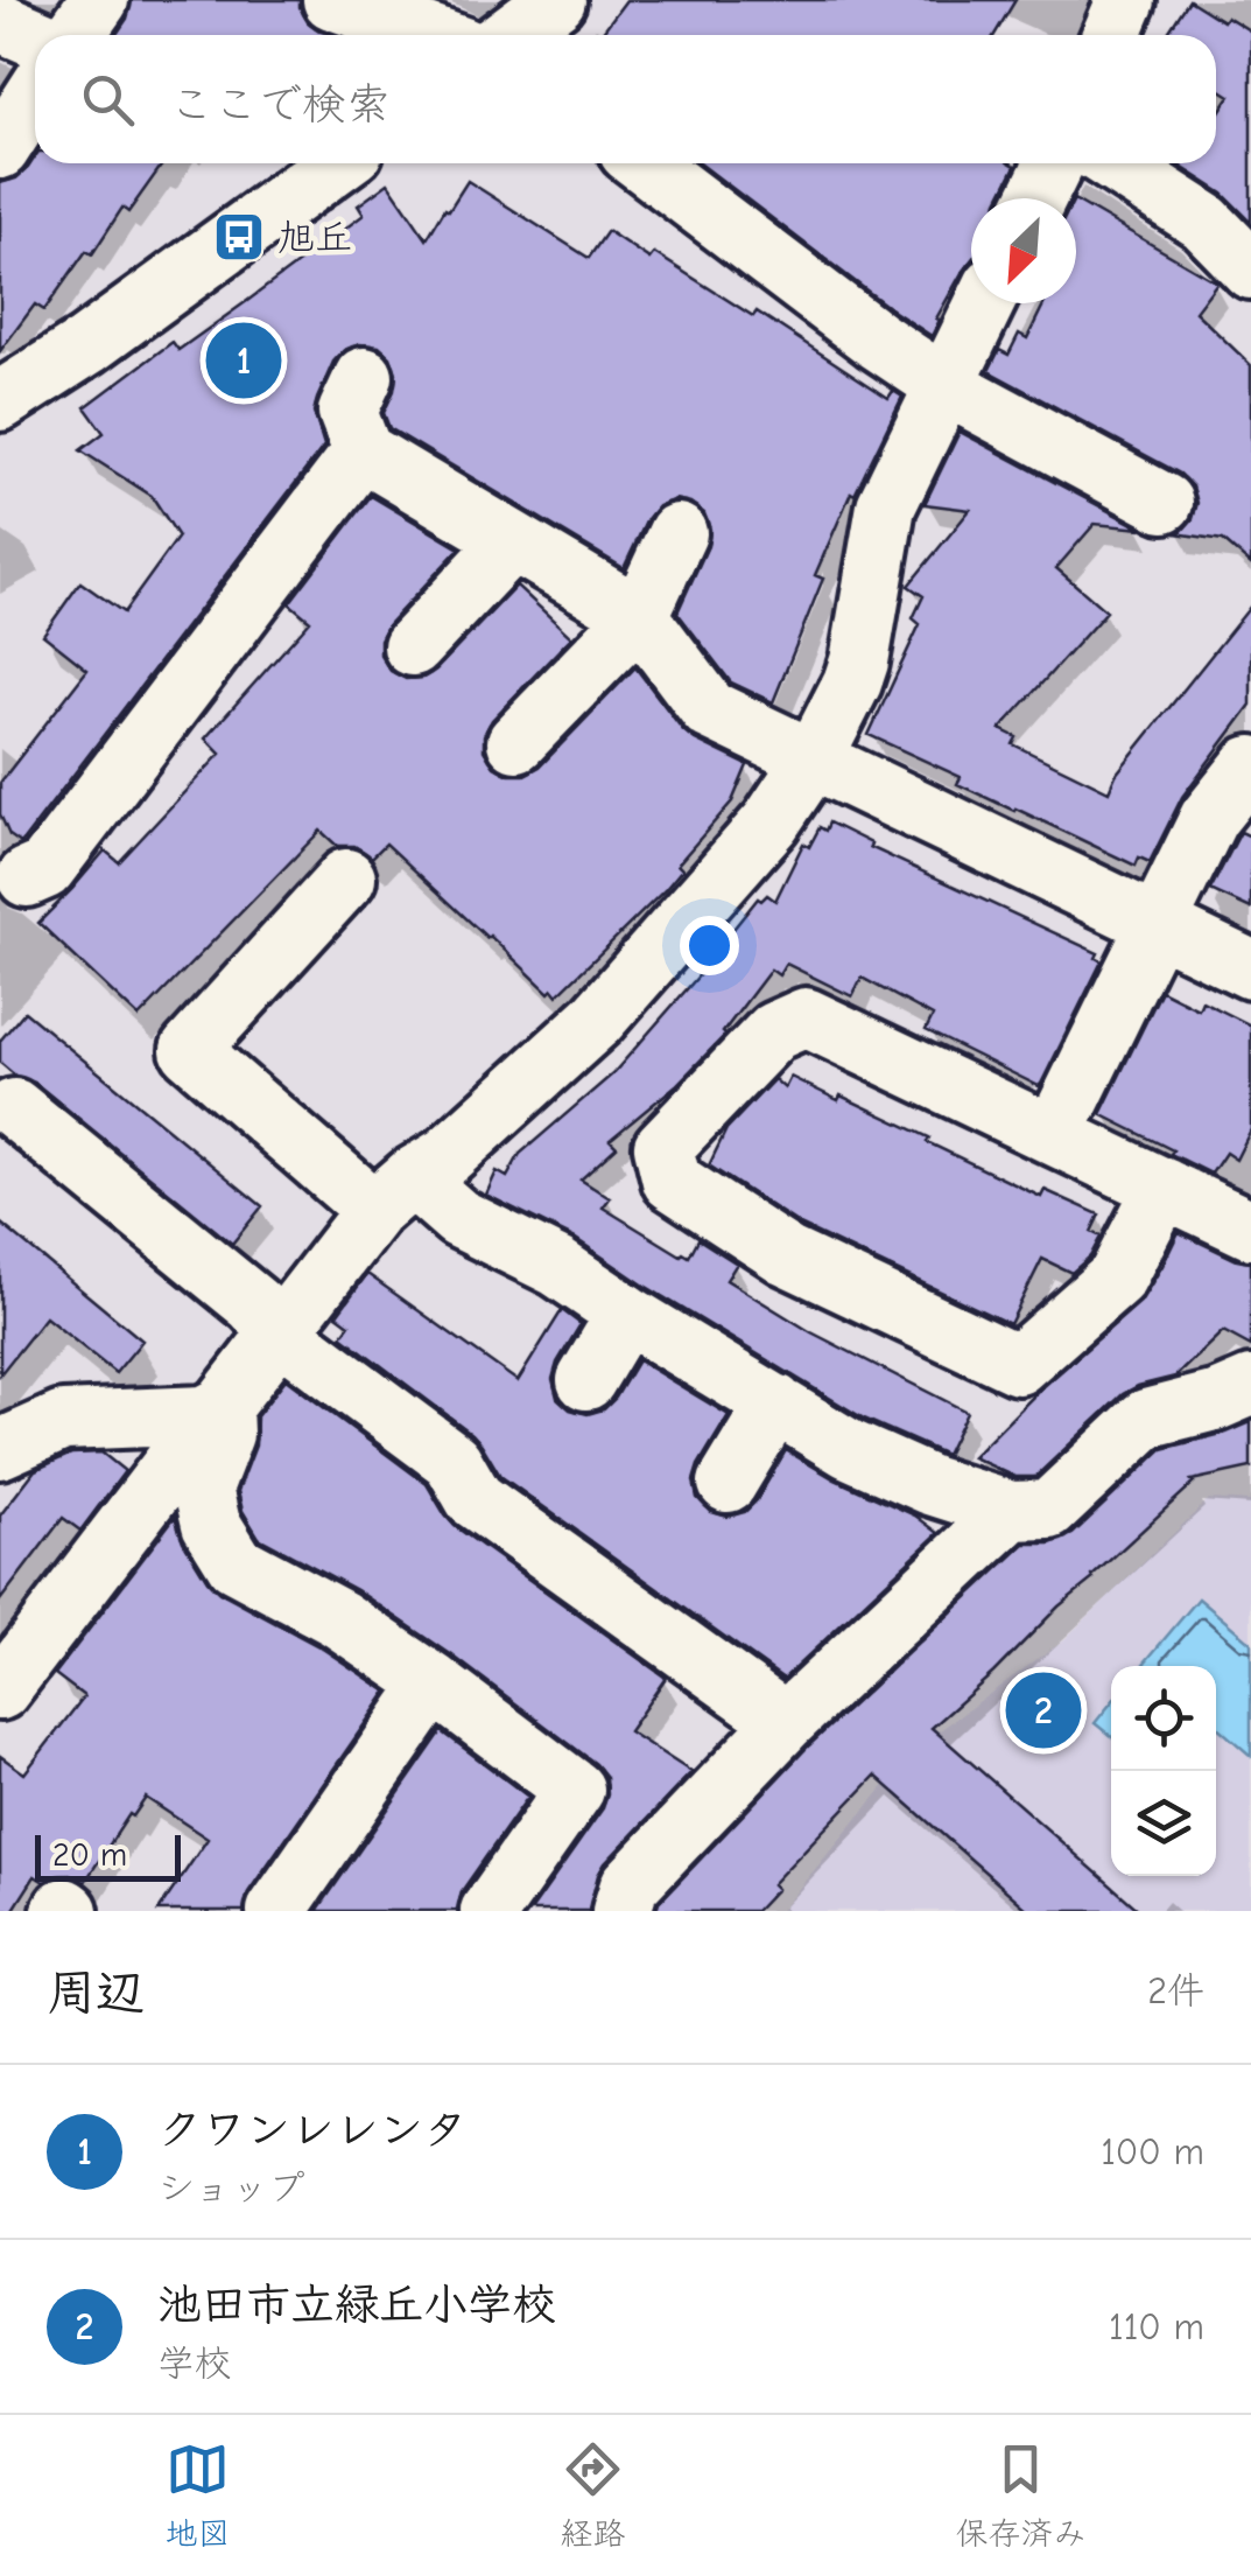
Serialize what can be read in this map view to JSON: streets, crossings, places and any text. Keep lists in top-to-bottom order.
{
  "places": {
    "bus stop": ["旭丘"]
  },
  "scale_bar": "20 m",
  "north": "bottom left",
  "page": {
    "search": "ここで検索",
    "pins": ["1", "2"],
    "scale": "20 m",
    "heading": ["周辺", "2件"],
    "list": [
      {
        "mark": "1",
        "name": "クワンレレンタ",
        "note": "ショップ",
        "value": "100 m"
      },
      {
        "mark": "2",
        "name": "池田市立緑丘小学校",
        "note": "学校",
        "value": "110 m"
      }
    ],
    "nav": ["地図", "経路", "保存済み"]
  }
}
